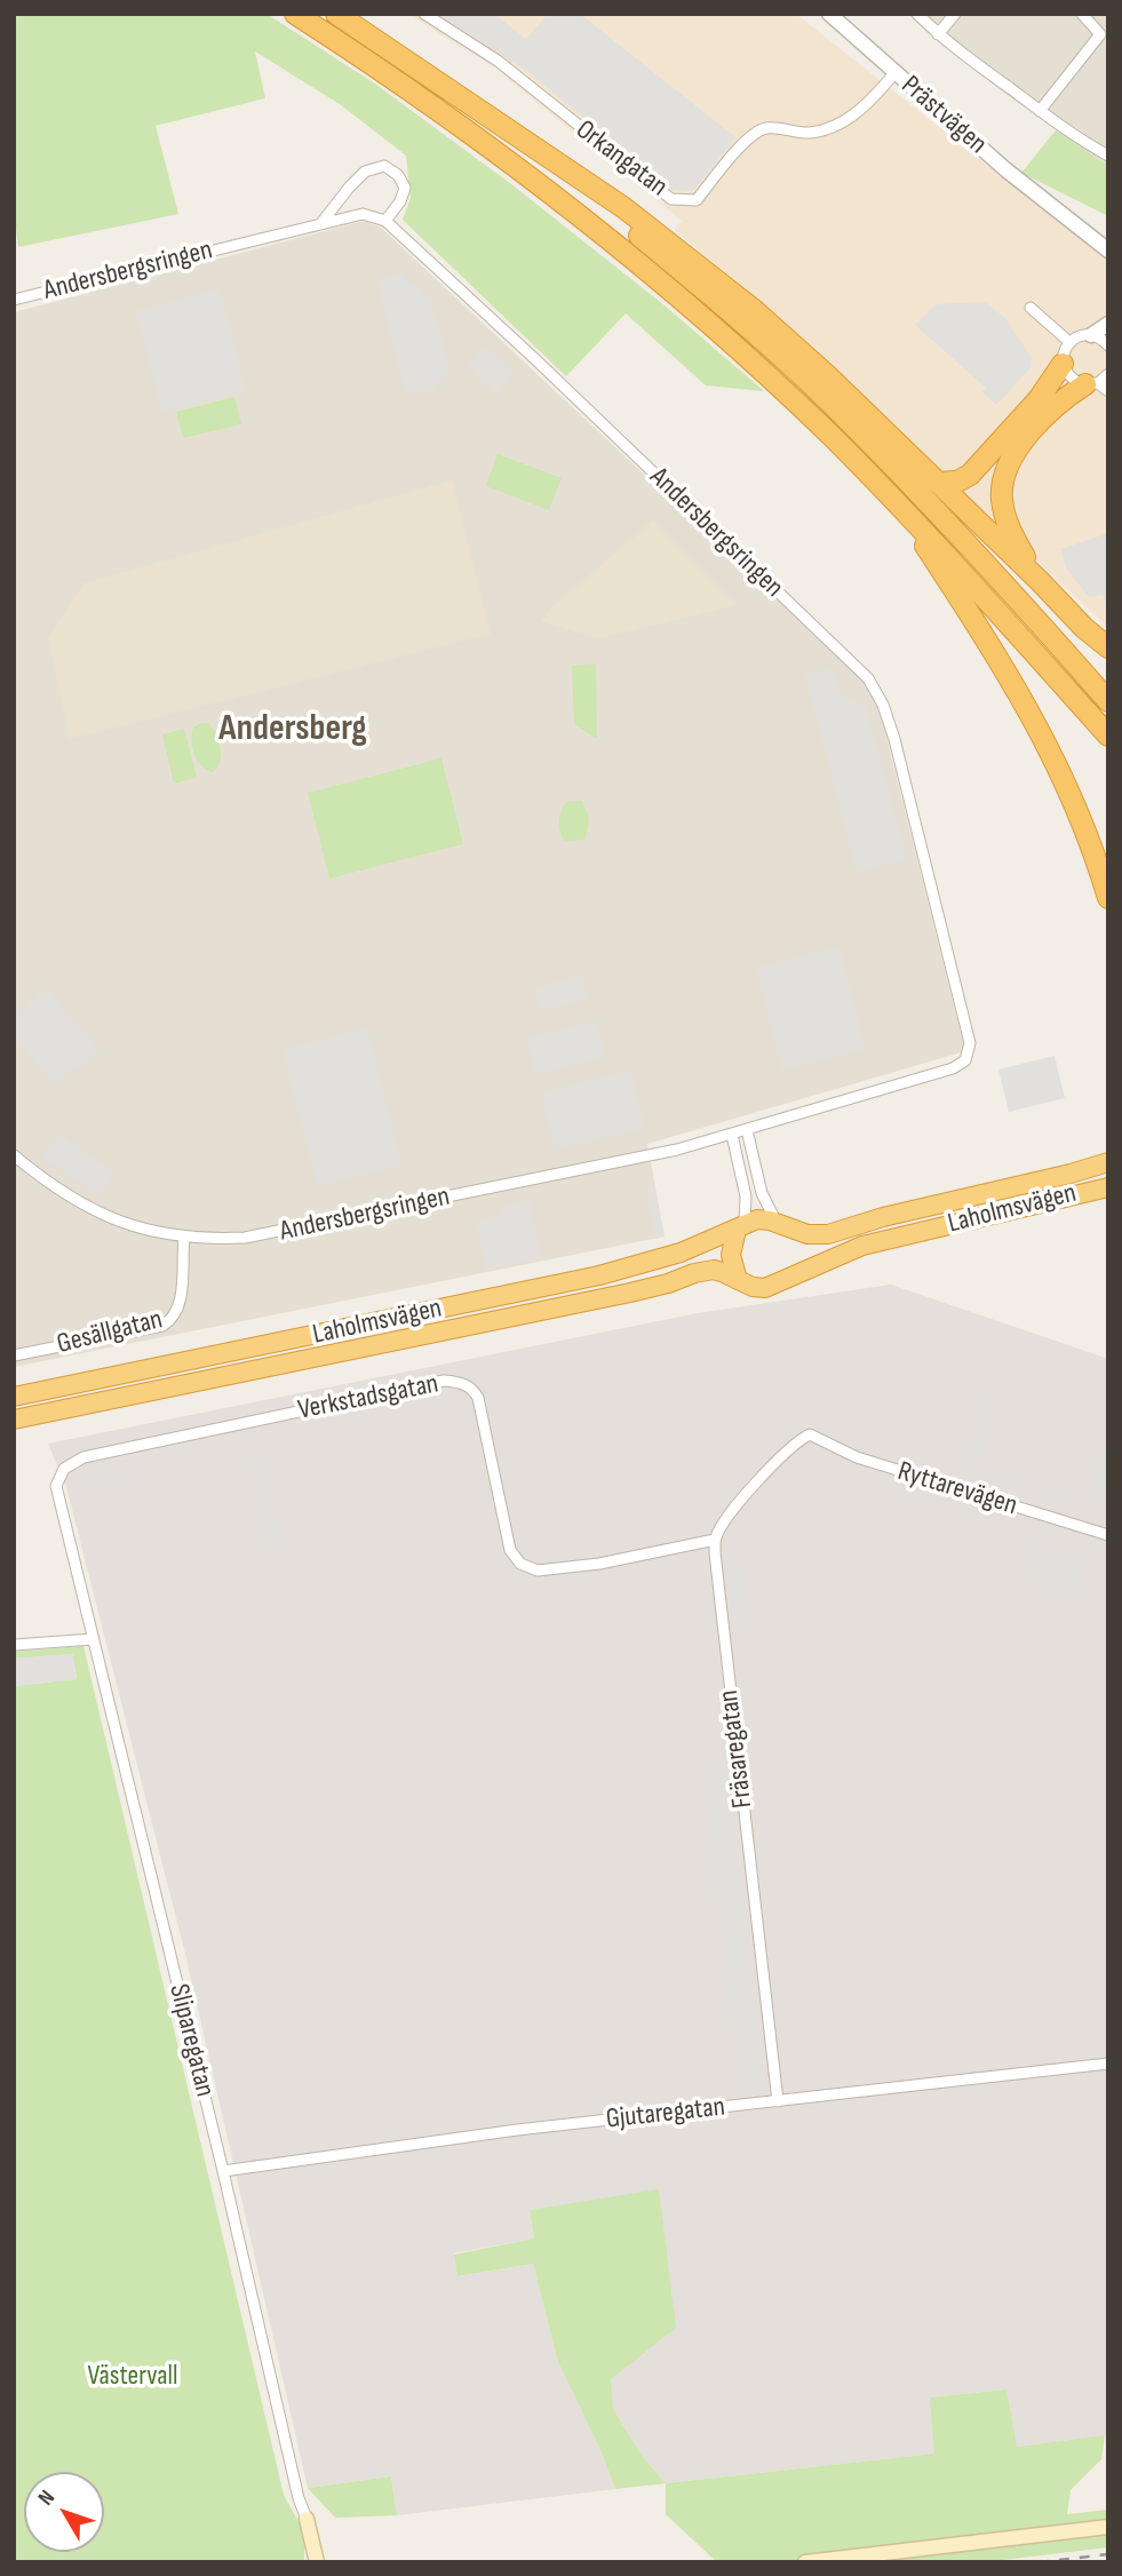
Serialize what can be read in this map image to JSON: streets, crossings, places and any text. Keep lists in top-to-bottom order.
{
  "streets": {
    "highway": ["Laholmsvägen"],
    "street": [
      "Prästvägen",
      "Orkangatan",
      "Andersbergsringen",
      "Gesällgatan",
      "Verkstadsgatan",
      "Ryttarevägen",
      "Fräsaregatan",
      "Sliparegatan",
      "Gjutaregatan"
    ]
  },
  "crossings": [
    ["Prästvägen", "Orkangatan"],
    ["Andersbergsringen", "Gesällgatan"],
    ["Verkstadsgatan", "Ryttarevägen"],
    ["Verkstadsgatan", "Fräsaregatan"],
    ["Verkstadsgatan", "Sliparegatan"],
    ["Ryttarevägen", "Fräsaregatan"],
    ["Fräsaregatan", "Gjutaregatan"],
    ["Sliparegatan", "Gjutaregatan"]
  ],
  "districts": ["Andersberg"],
  "parks": ["Västervall"],
  "north": "top left"
}
